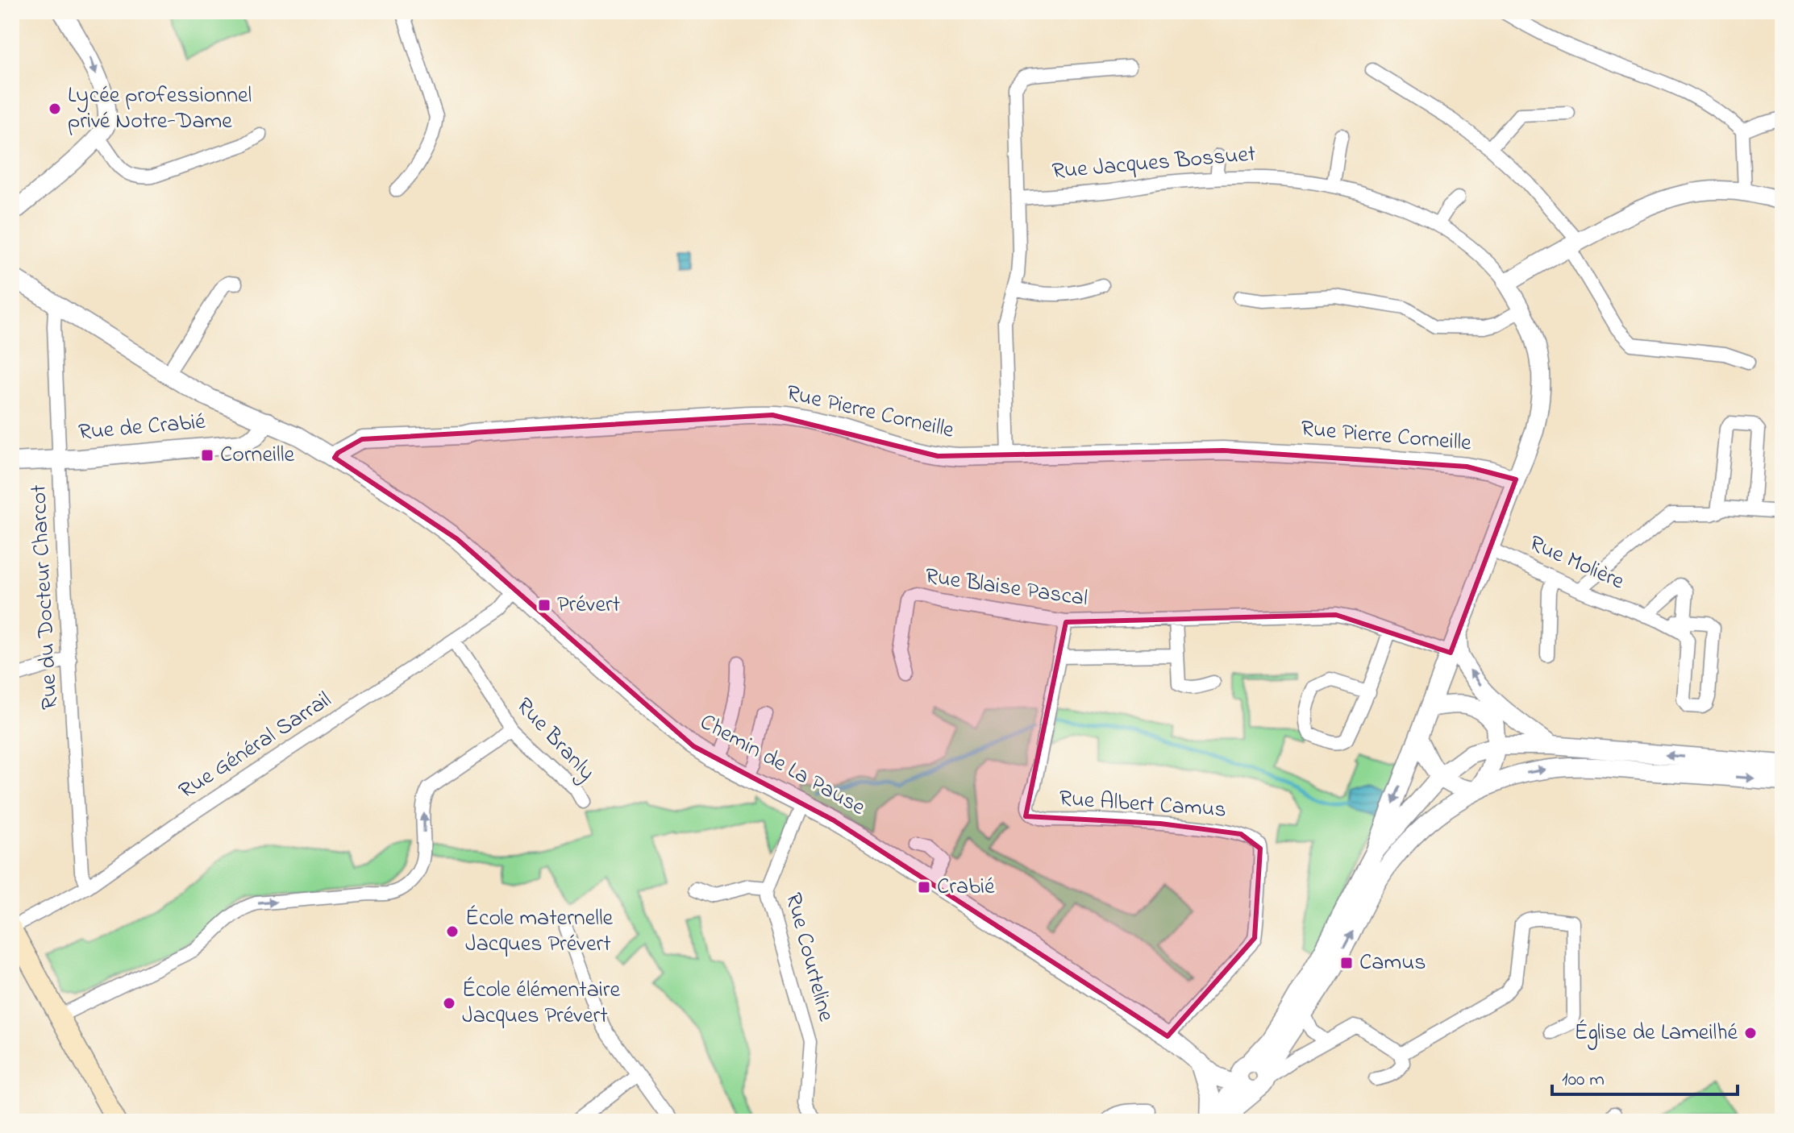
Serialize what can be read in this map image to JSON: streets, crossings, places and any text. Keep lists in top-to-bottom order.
{
  "streets": {
    "street": [
      "Rue Jacques Bossuet",
      "Rue Pierre Corneille",
      "Rue de Crabié",
      "Rue Molière",
      "Rue Blaise Pascal",
      "Rue du Docteur Charcot",
      "Rue Branly",
      "Rue Général Sarrail",
      "Chemin de La Pause",
      "Rue Albert Camus",
      "Rue Courteline"
    ]
  },
  "crossings": [
    ["Rue Jacques Bossuet", "Rue Pierre Corneille"],
    ["Rue Jacques Bossuet", "Rue Molière"],
    ["Rue Jacques Bossuet", "Rue Blaise Pascal"],
    ["Rue Pierre Corneille", "Chemin de La Pause"],
    ["Rue de Crabié", "Rue du Docteur Charcot"],
    ["Rue de Crabié", "Chemin de La Pause"],
    ["Rue Blaise Pascal", "Rue Albert Camus"],
    ["Rue du Docteur Charcot", "Rue Général Sarrail"],
    ["Rue du Docteur Charcot", "Chemin de La Pause"],
    ["Rue Branly", "Rue Général Sarrail"],
    ["Rue Général Sarrail", "Chemin de La Pause"],
    ["Chemin de La Pause", "Rue Albert Camus"],
    ["Chemin de La Pause", "Rue Courteline"]
  ],
  "places": {
    "other": [
      "Lycée professionnel privé Notre-Dame",
      "École maternelle Jacques Prévert",
      "École élémentaire Jacques Prévert",
      "Église de Lameilhé"
    ],
    "transit": [
      "Corneille",
      "Prévert",
      "Crabié",
      "Camus"
    ]
  },
  "scale_bar": "100 m"
}
